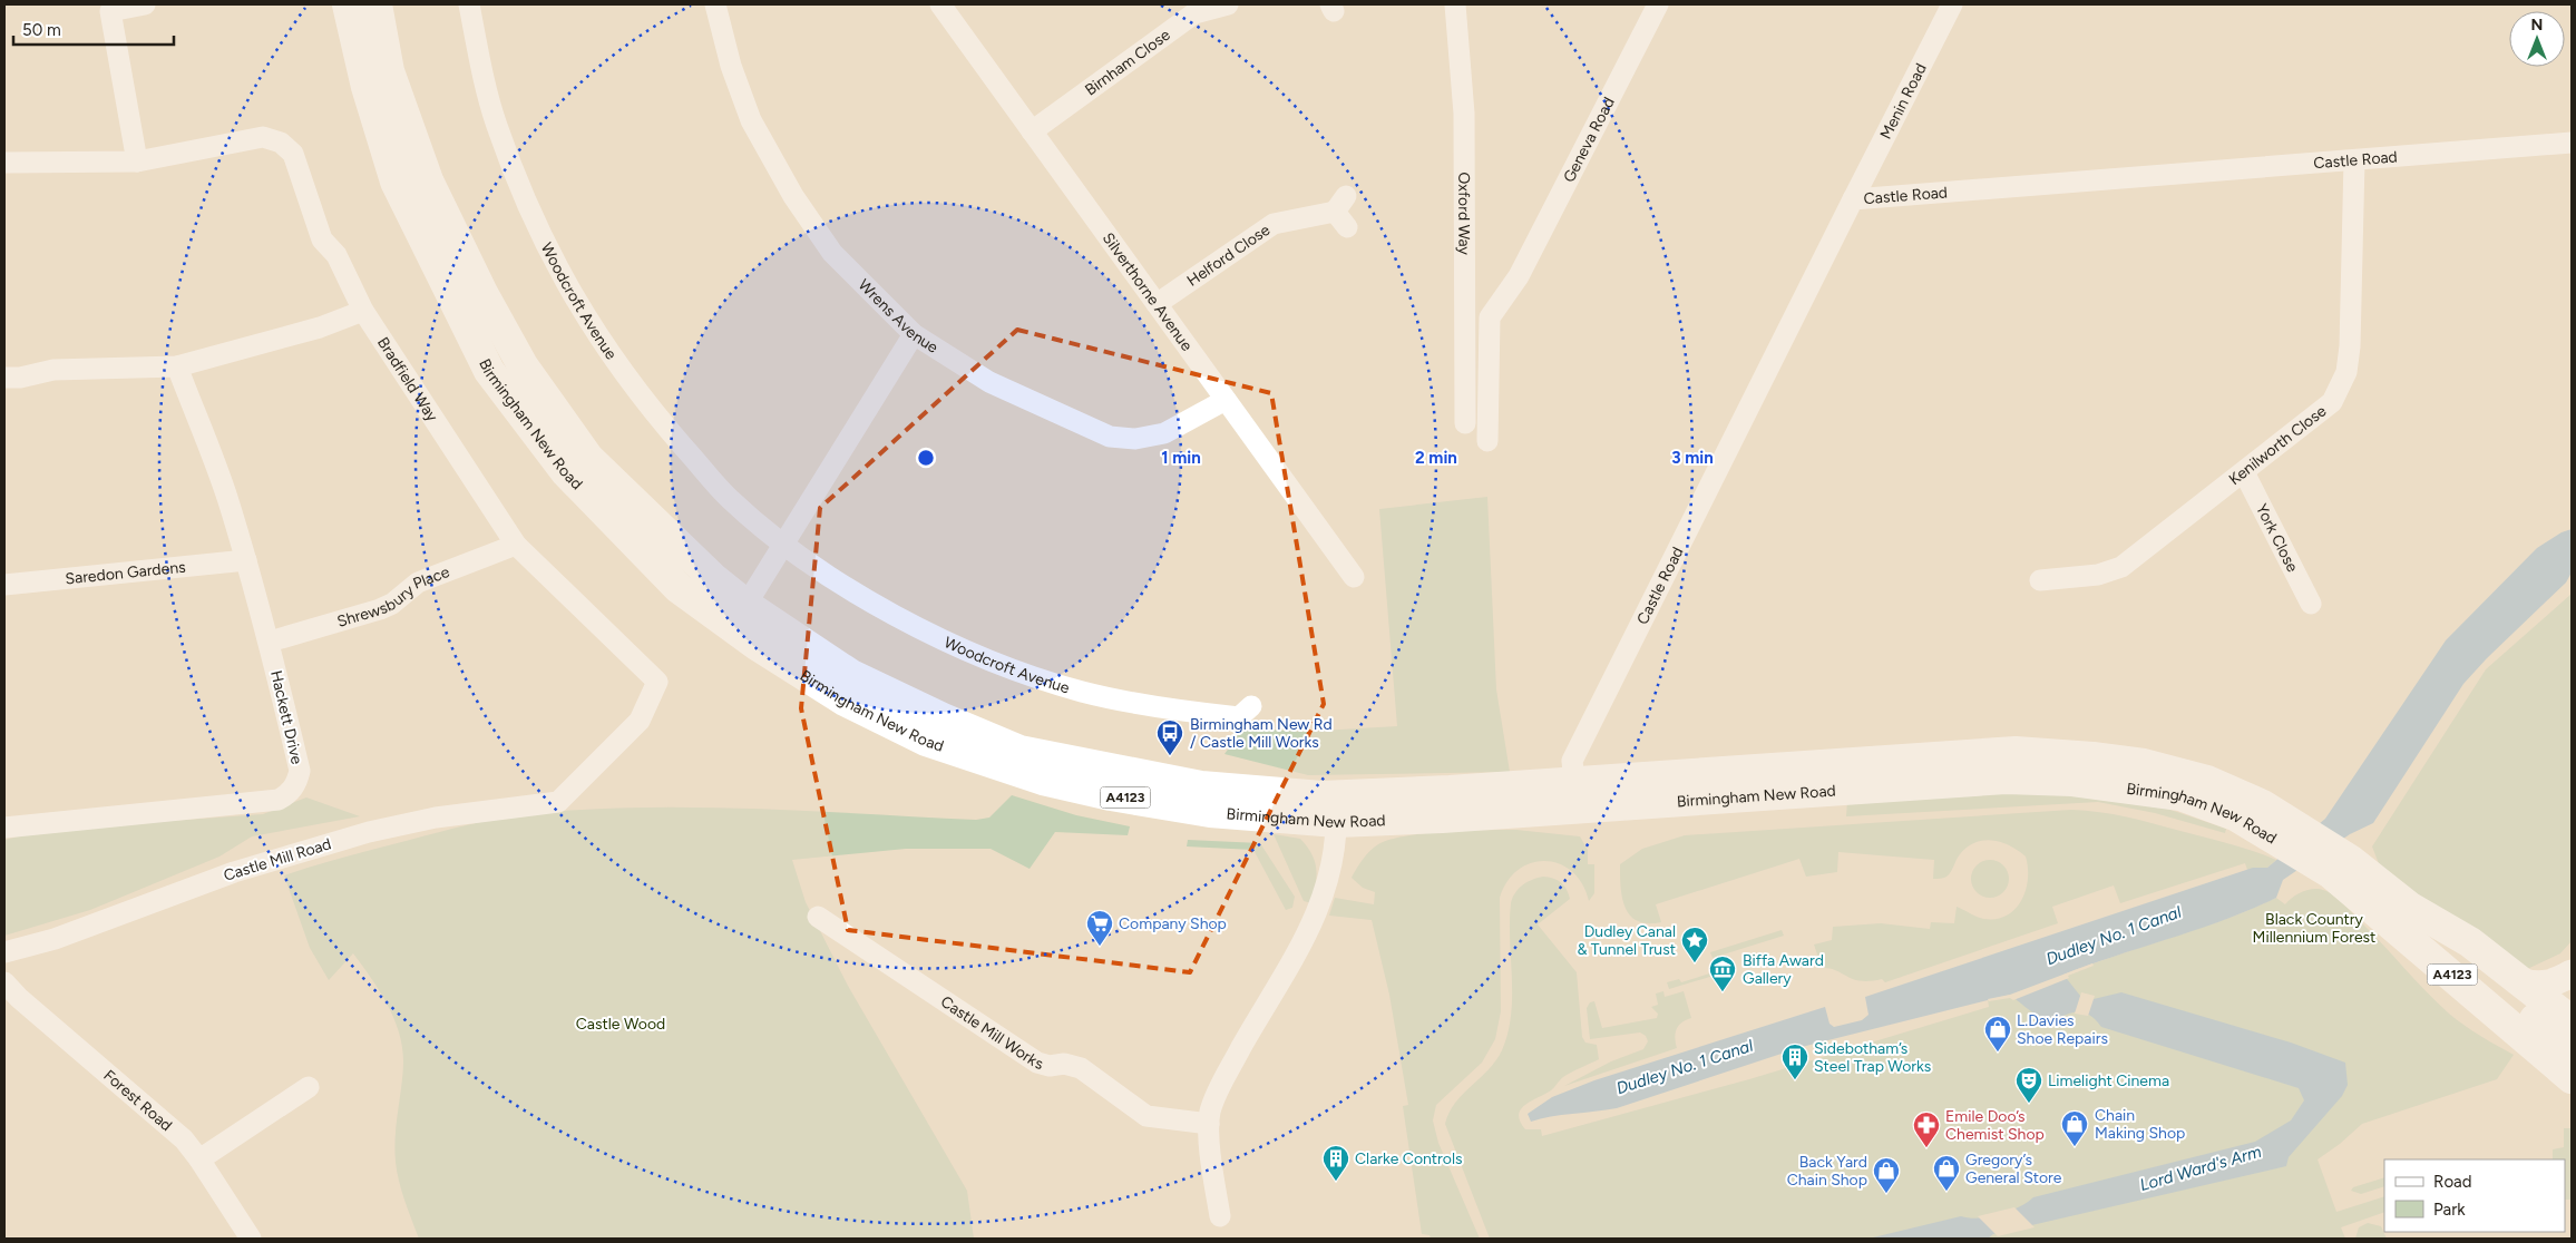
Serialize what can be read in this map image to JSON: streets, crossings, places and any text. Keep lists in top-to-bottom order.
{
  "streets": {
    "highway": ["Birmingham New Road", "A4123"],
    "street": [
      "Birnham Close",
      "Menin Road",
      "Geneva Road",
      "Castle Road",
      "Oxford Way",
      "Helford Close",
      "Silverthorne Avenue",
      "Woodcroft Avenue",
      "Wrens Avenue",
      "Bradfield Way",
      "Kenilworth Close",
      "York Close",
      "Saredon Gardens",
      "Shrewsbury Place",
      "Hackett Drive",
      "Castle Mill Road",
      "Castle Mill Works",
      "Forest Road"
    ]
  },
  "crossings": [
    ["Birnham Close", "Silverthorne Avenue"],
    ["Menin Road", "Castle Road"],
    ["Castle Road", "Birmingham New Road"],
    ["Castle Road", "Kenilworth Close"],
    ["Helford Close", "Silverthorne Avenue"],
    ["Silverthorne Avenue", "Wrens Avenue"],
    ["Bradfield Way", "Shrewsbury Place"],
    ["Bradfield Way", "Castle Mill Road"],
    ["Kenilworth Close", "York Close"],
    ["Saredon Gardens", "Hackett Drive"],
    ["Shrewsbury Place", "Hackett Drive"]
  ],
  "water": ["Dudley No. 1 Canal", "Lord Ward's Arm"],
  "parks": ["Black Country Millennium Forest", "Castle Wood"],
  "places": {
    "bus stop": ["Birmingham New Rd / Castle Mill Works"],
    "supermarket": ["Company Shop"],
    "place": ["Dudley Canal & Tunnel Trust"],
    "museum": ["Biffa Award Gallery"],
    "shop": [
      "L.Davies Shoe Repairs",
      "Chain Making Shop",
      "Gregory’s General Store",
      "Back Yard Chain Shop"
    ],
    "building": ["Sidebotham’s Steel Trap Works", "Clarke Controls"],
    "theatre": ["Limelight Cinema"],
    "pharmacy": ["Emile Doo’s Chemist Shop"]
  },
  "legend": ["Road", "Park"],
  "scale_bar": "50 m",
  "north": "top",
  "rings": ["1 min", "2 min", "3 min"]
}
